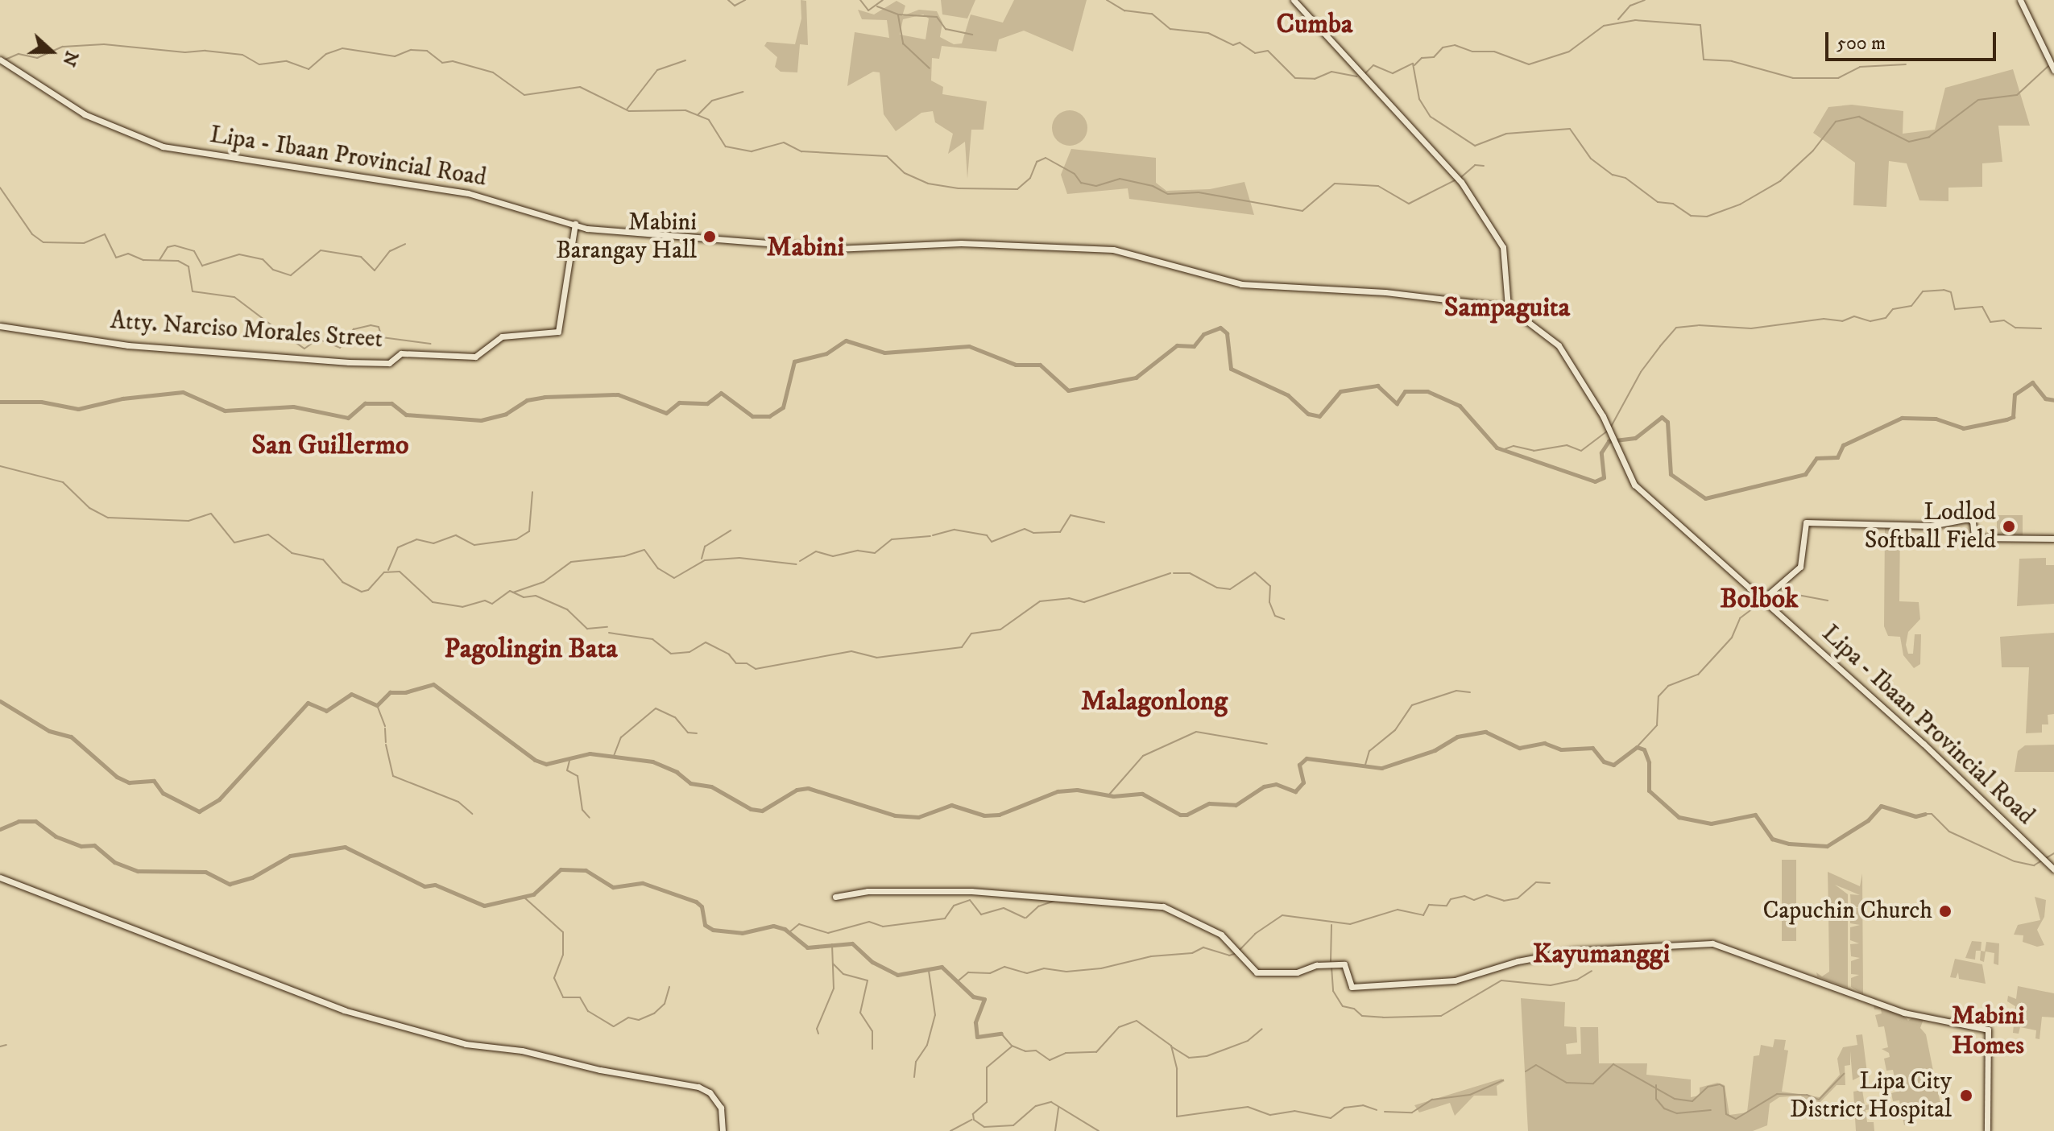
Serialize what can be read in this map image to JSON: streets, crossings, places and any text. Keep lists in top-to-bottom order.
{
  "streets": {
    "street": ["Lipa - Ibaan Provincial Road", "Atty. Narciso Morales Street"]
  },
  "crossings": [
    ["Lipa - Ibaan Provincial Road", "Atty. Narciso Morales Street"]
  ],
  "districts": [
    "Cumba",
    "Mabini",
    "Sampaguita",
    "San Guillermo",
    "Bolbok",
    "Pagolingin Bata",
    "Malagonlong",
    "Kayumanggi",
    "Mabini Homes"
  ],
  "places": [
    "Mabini Barangay Hall",
    "Lodlod Softball Field",
    "Capuchin Church",
    "Lipa City District Hospital"
  ],
  "scale_bar": "500 m",
  "north": "right"
}
